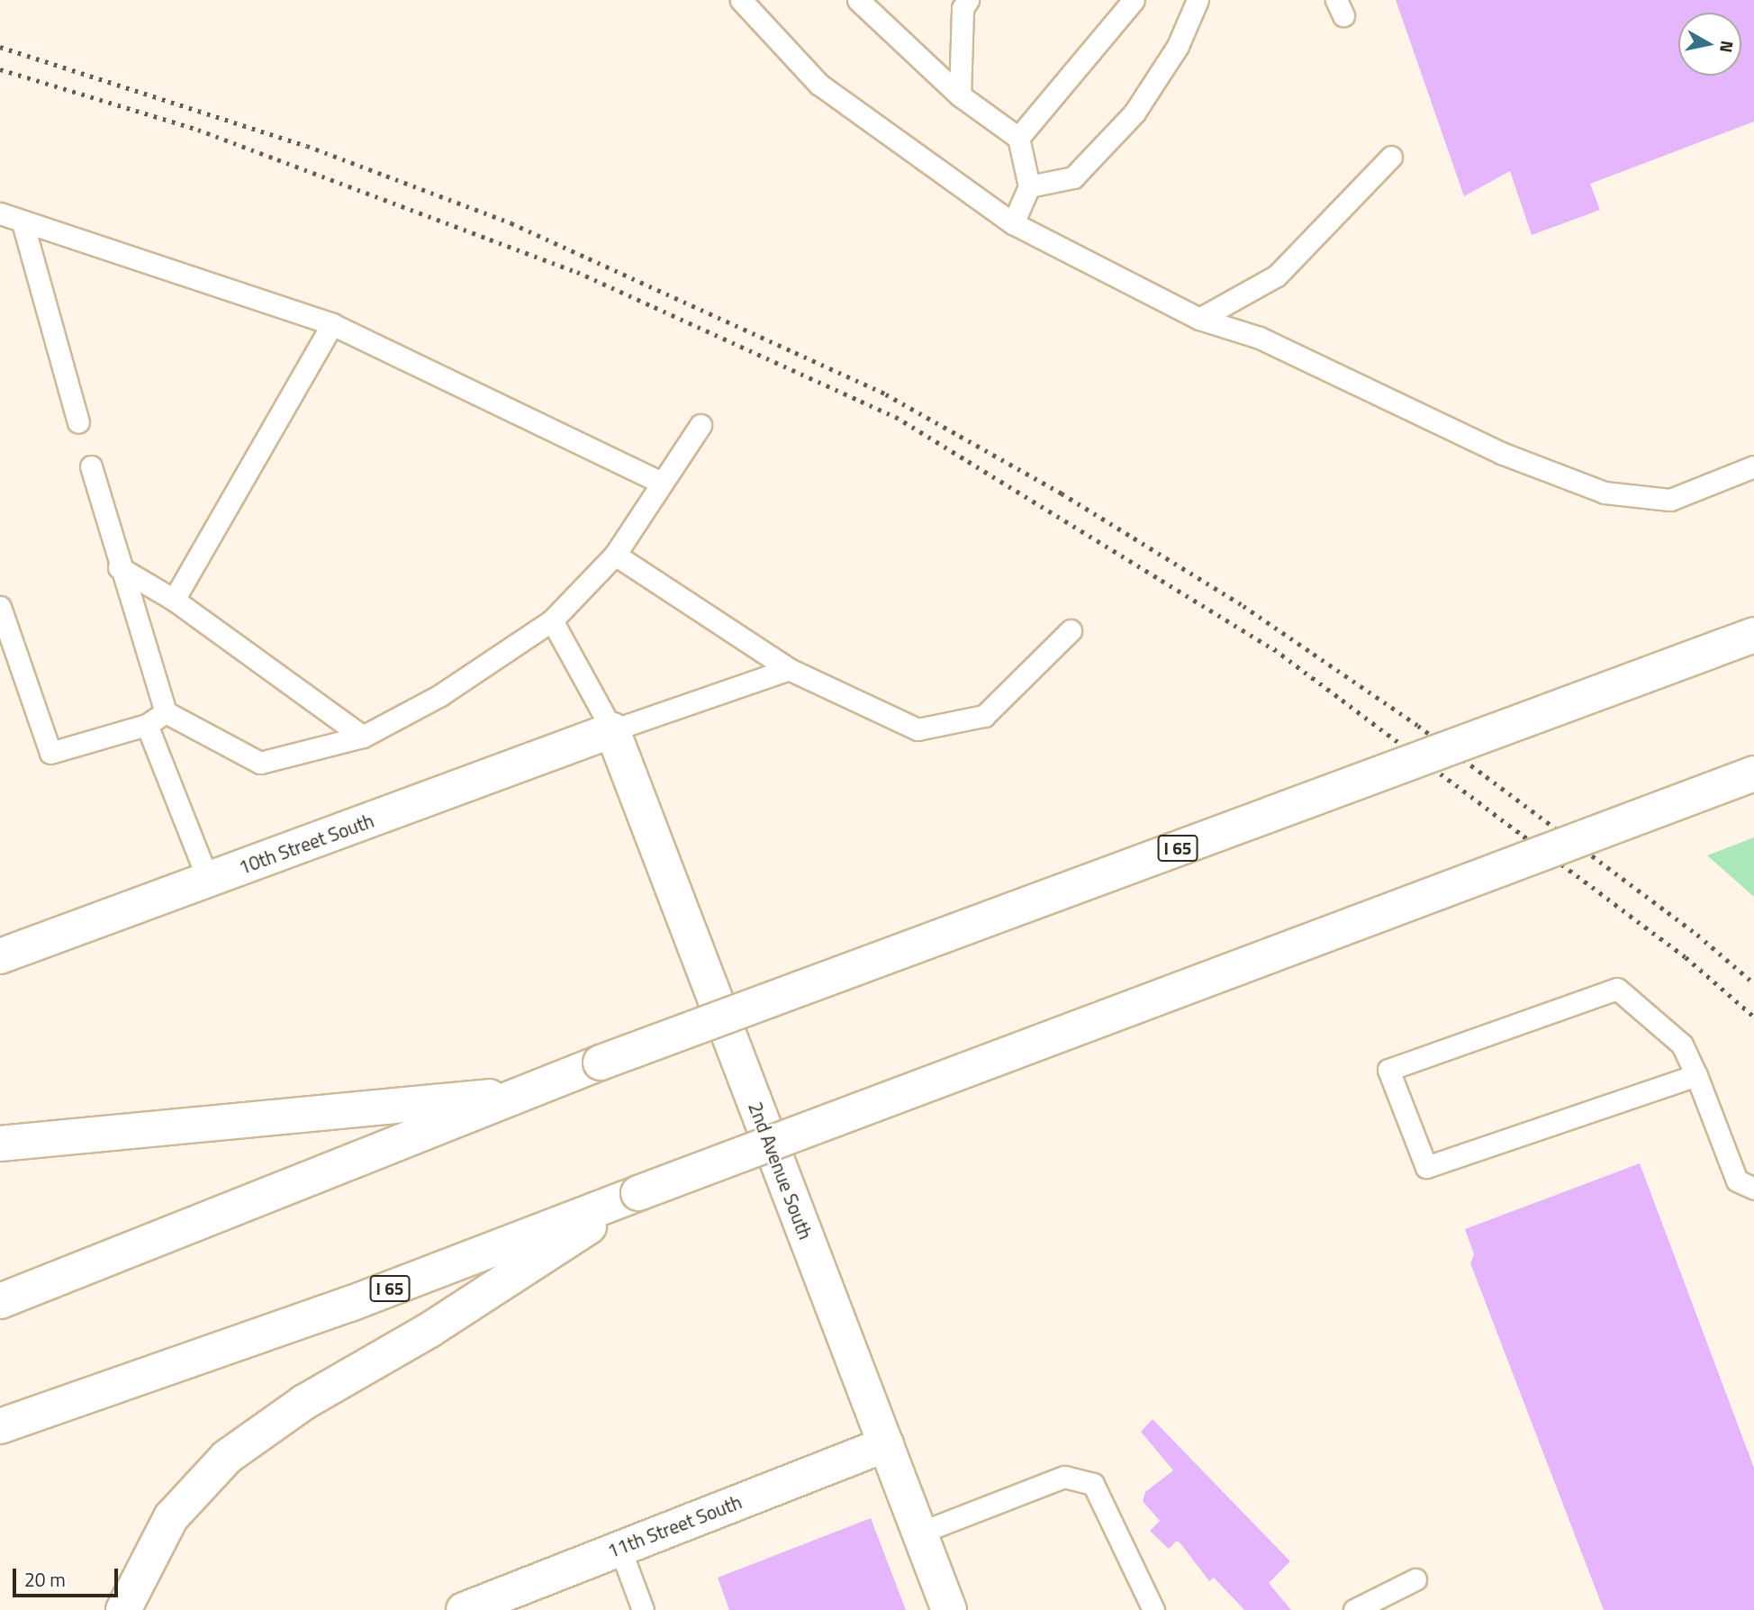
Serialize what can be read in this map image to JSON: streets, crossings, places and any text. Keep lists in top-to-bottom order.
{
  "streets": {
    "main road": [
      "10th Street South",
      "I 65",
      "2nd Avenue South",
      "11th Street South"
    ]
  },
  "crossings": [
    ["10th Street South", "2nd Avenue South"],
    ["2nd Avenue South", "11th Street South"]
  ],
  "scale_bar": "20 m",
  "north": "right"
}
